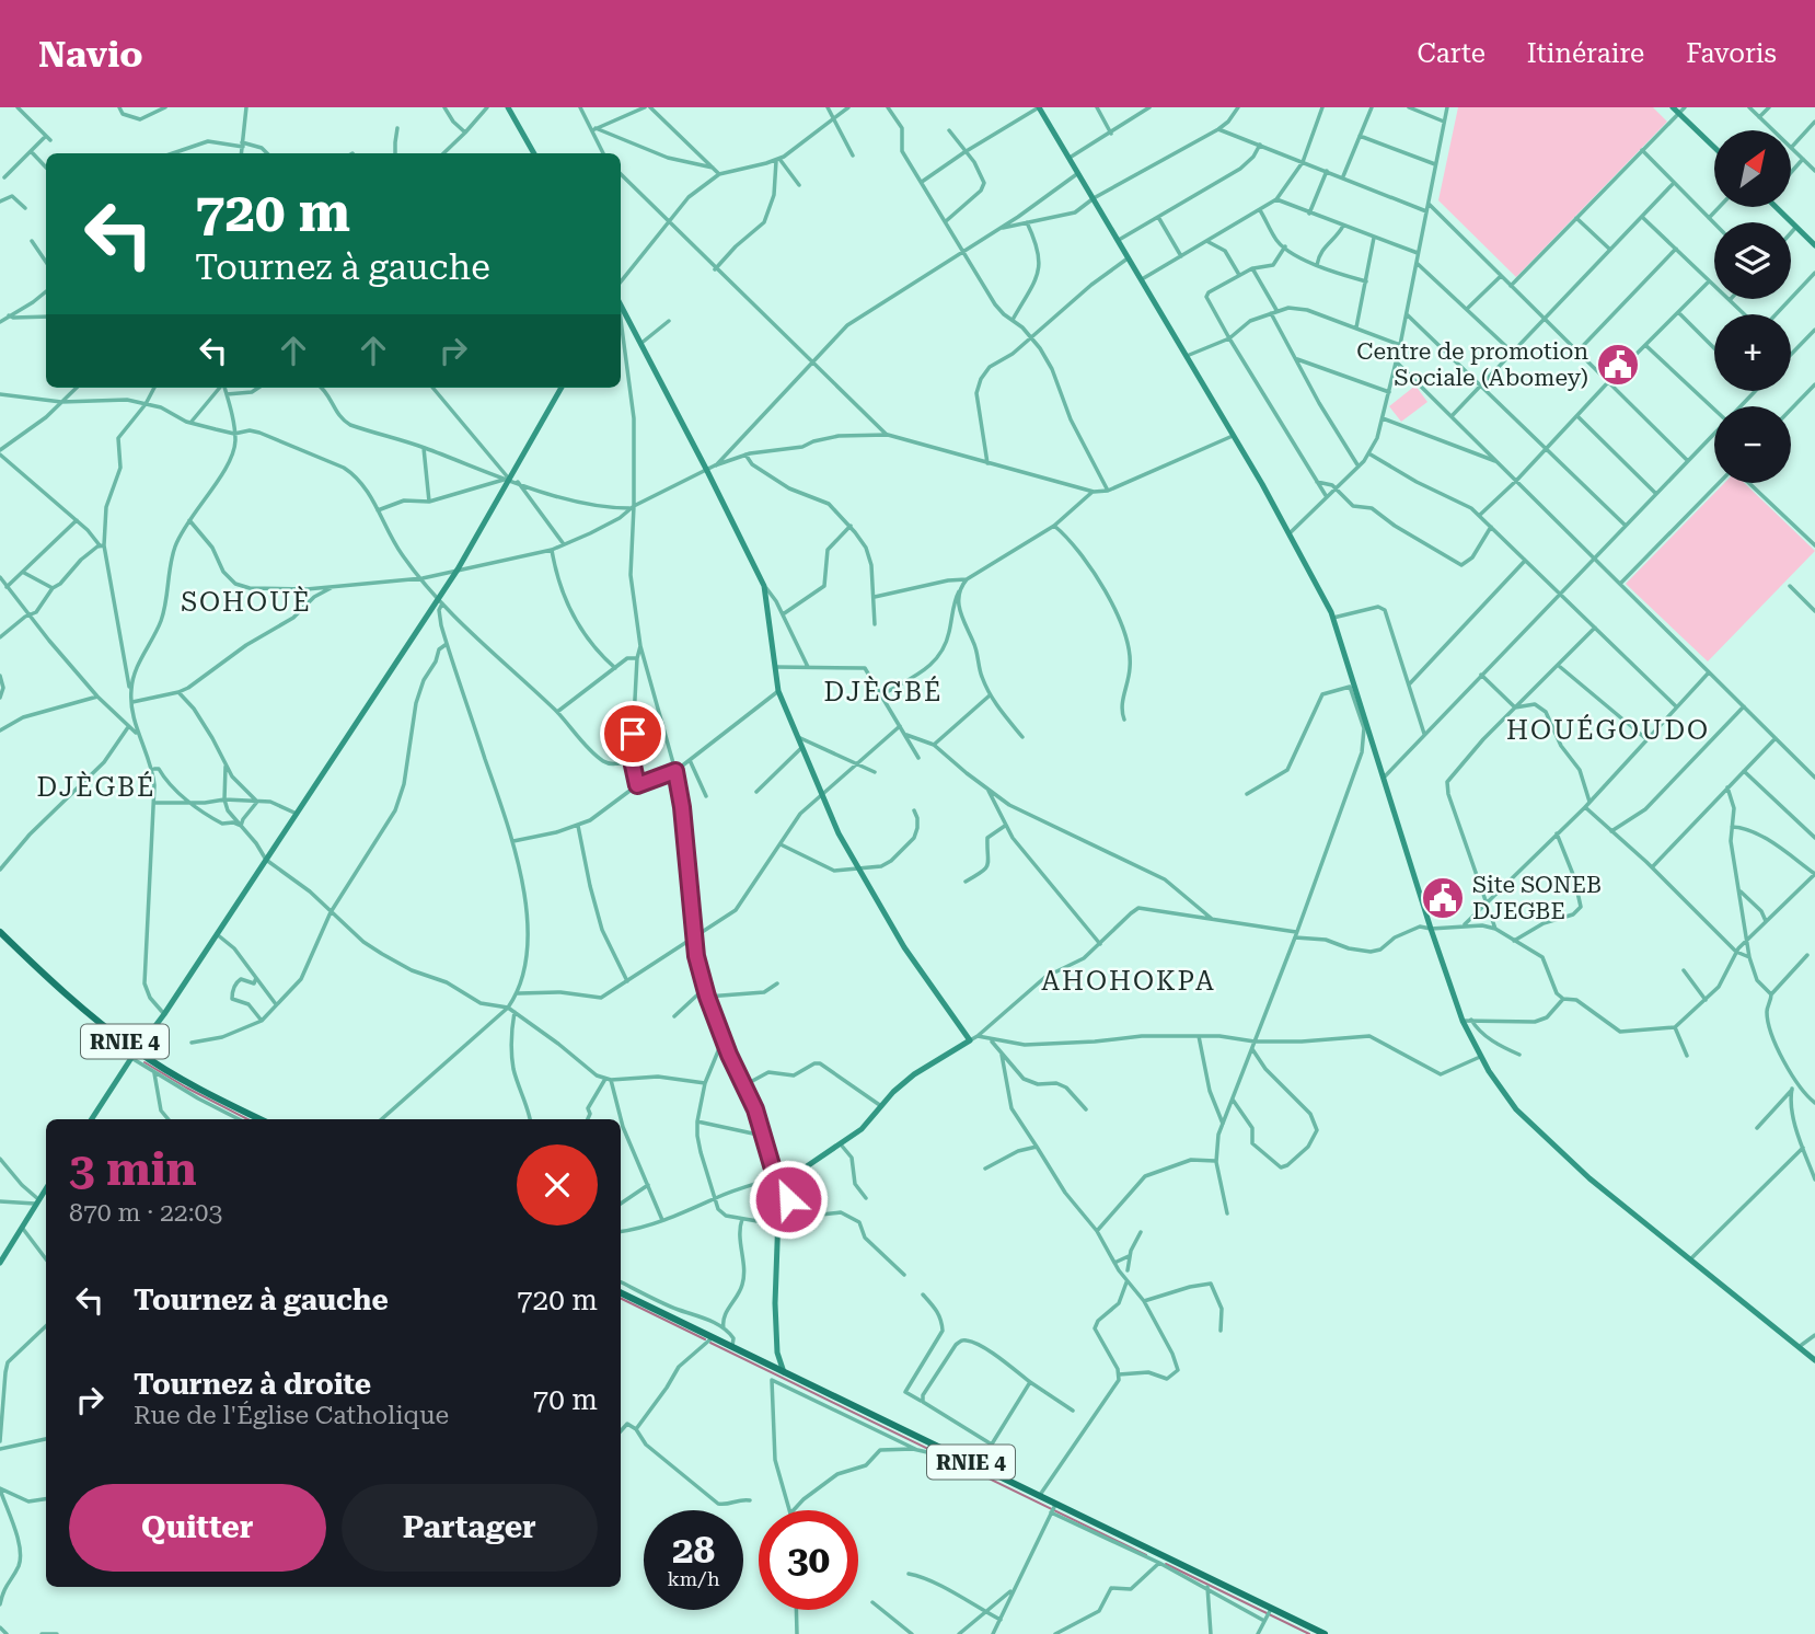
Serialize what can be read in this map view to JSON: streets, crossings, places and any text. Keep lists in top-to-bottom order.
{
  "streets": {
    "main road": ["RNIE 4"]
  },
  "districts": [
    "SOHOUÈ",
    "DJÈGBÉ",
    "HOUÉGOUDO",
    "DJÈGBÉ",
    "AHOHOKPA"
  ],
  "places": {
    "public building": ["Centre de promotion Sociale (Abomey)", "Site SONEB DJEGBE"]
  },
  "north": "top right",
  "page": {
    "header": "Navio",
    "nav": ["Carte", "Itinéraire", "Favoris"],
    "map_buttons": ["+", "−"],
    "turn": ["720 m", "Tournez à gauche"],
    "heading": ["3 min", "870 m · 22:03"],
    "list": [
      {
        "name": "Tournez à gauche",
        "value": "720 m"
      },
      {
        "name": "Tournez à droite",
        "note": "Rue de l'Église Catholique",
        "value": "70 m"
      }
    ],
    "buttons": ["Quitter", "Partager"],
    "speed": "28 km/h",
    "limit": "30"
  }
}
